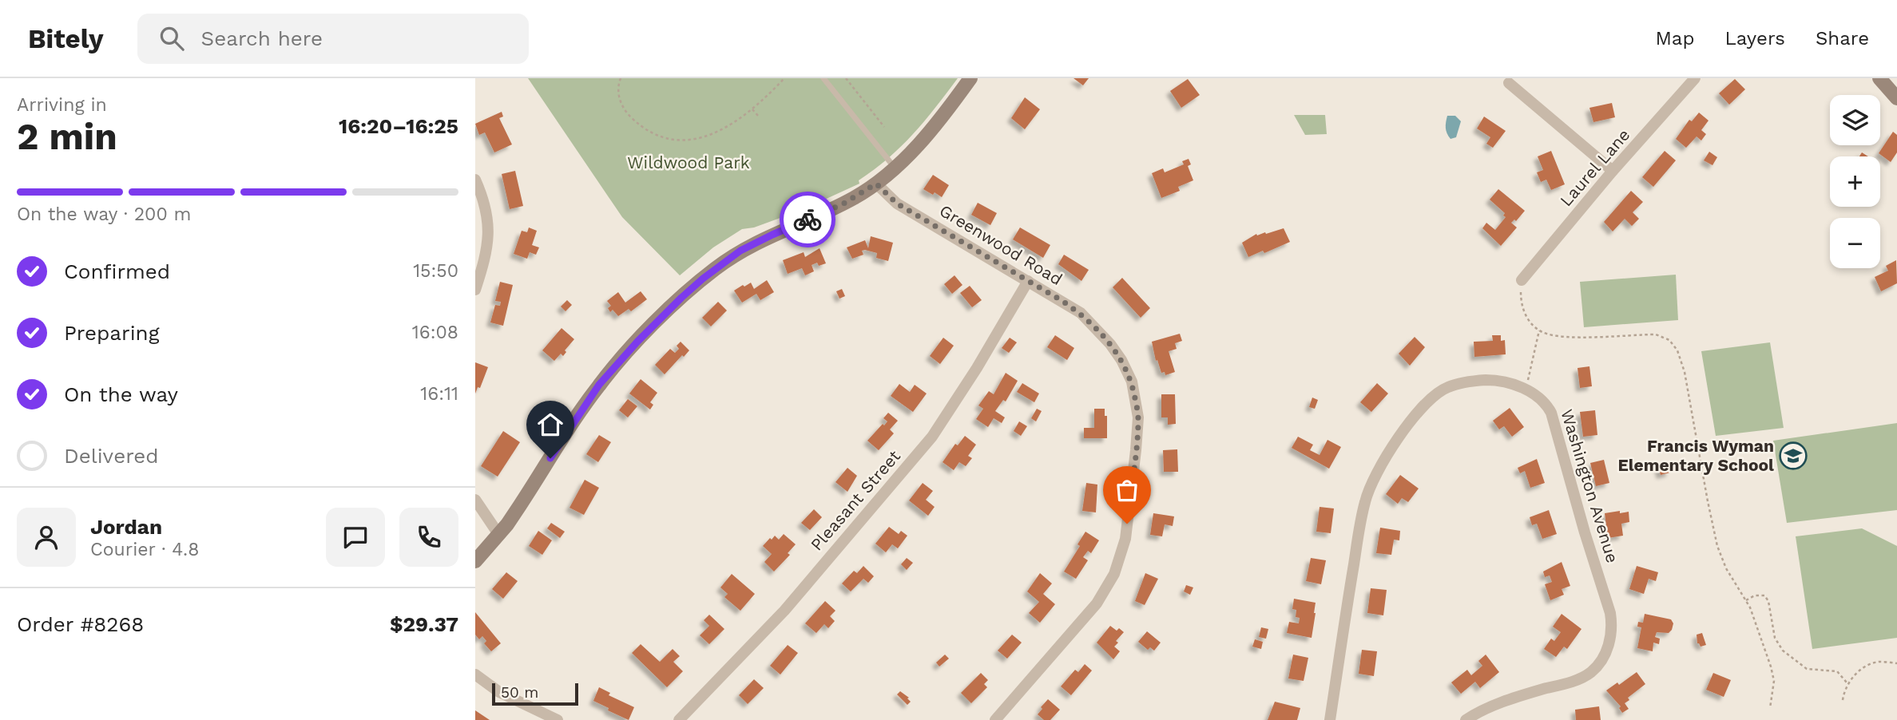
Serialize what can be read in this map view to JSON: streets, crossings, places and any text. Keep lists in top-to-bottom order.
{
  "streets": {
    "street": [
      "Laurel Lane",
      "Greenwood Road",
      "Washington Avenue",
      "Pleasant Street"
    ]
  },
  "crossings": [
    ["Greenwood Road", "Pleasant Street"]
  ],
  "parks": ["Wildwood Park"],
  "places": {
    "school or university": ["Francis Wyman Elementary School"]
  },
  "scale_bar": "50 m",
  "page": {
    "header": "Bitely",
    "search": "Search here",
    "nav": ["Map", "Layers", "Share"],
    "heading": ["2 min", "Arriving in", "16:20–16:25"],
    "panel": [
      "Jordan",
      "Courier · 4.8",
      "Order #8268",
      "$29.37"
    ],
    "map_buttons": ["+", "−"],
    "bar": "On the way · 200 m",
    "list": [
      ["Confirmed", "15:50"],
      ["Preparing", "16:08"],
      ["On the way", "16:11"],
      "Delivered"
    ],
    "scale": "50 m"
  }
}
